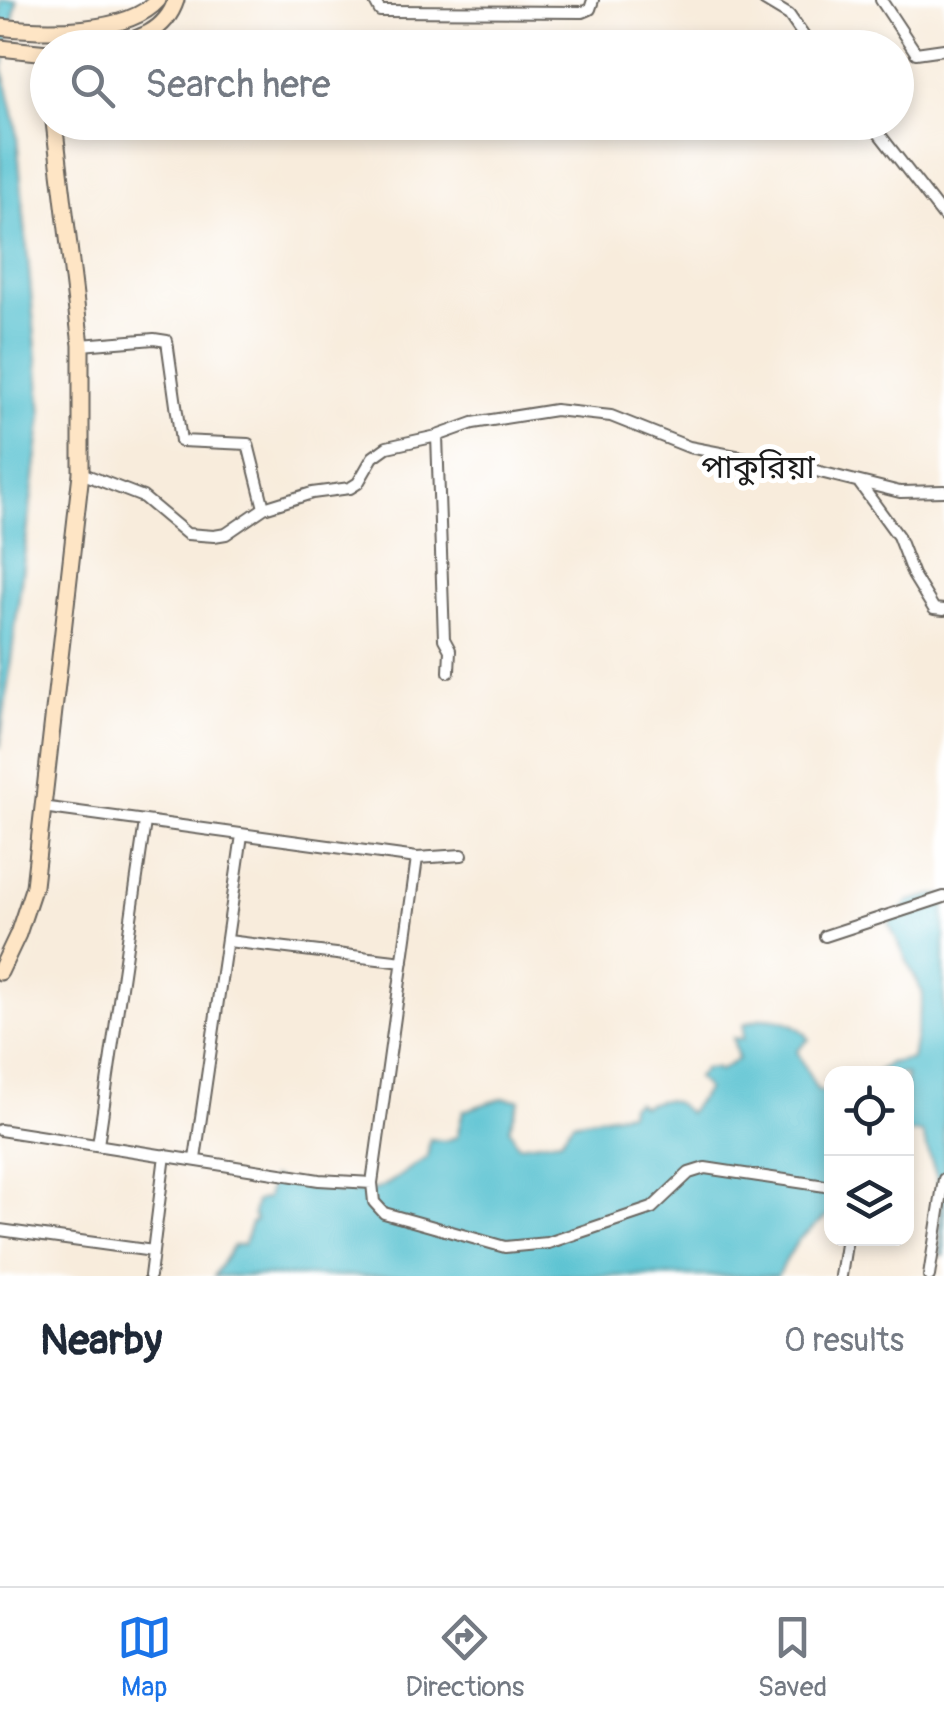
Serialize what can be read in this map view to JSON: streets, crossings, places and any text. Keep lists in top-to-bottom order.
{
  "districts": ["পাকুরিয়া"],
  "page": {
    "search": "Search here",
    "heading": ["Nearby", "0 results"],
    "nav": ["Map", "Directions", "Saved"]
  }
}
